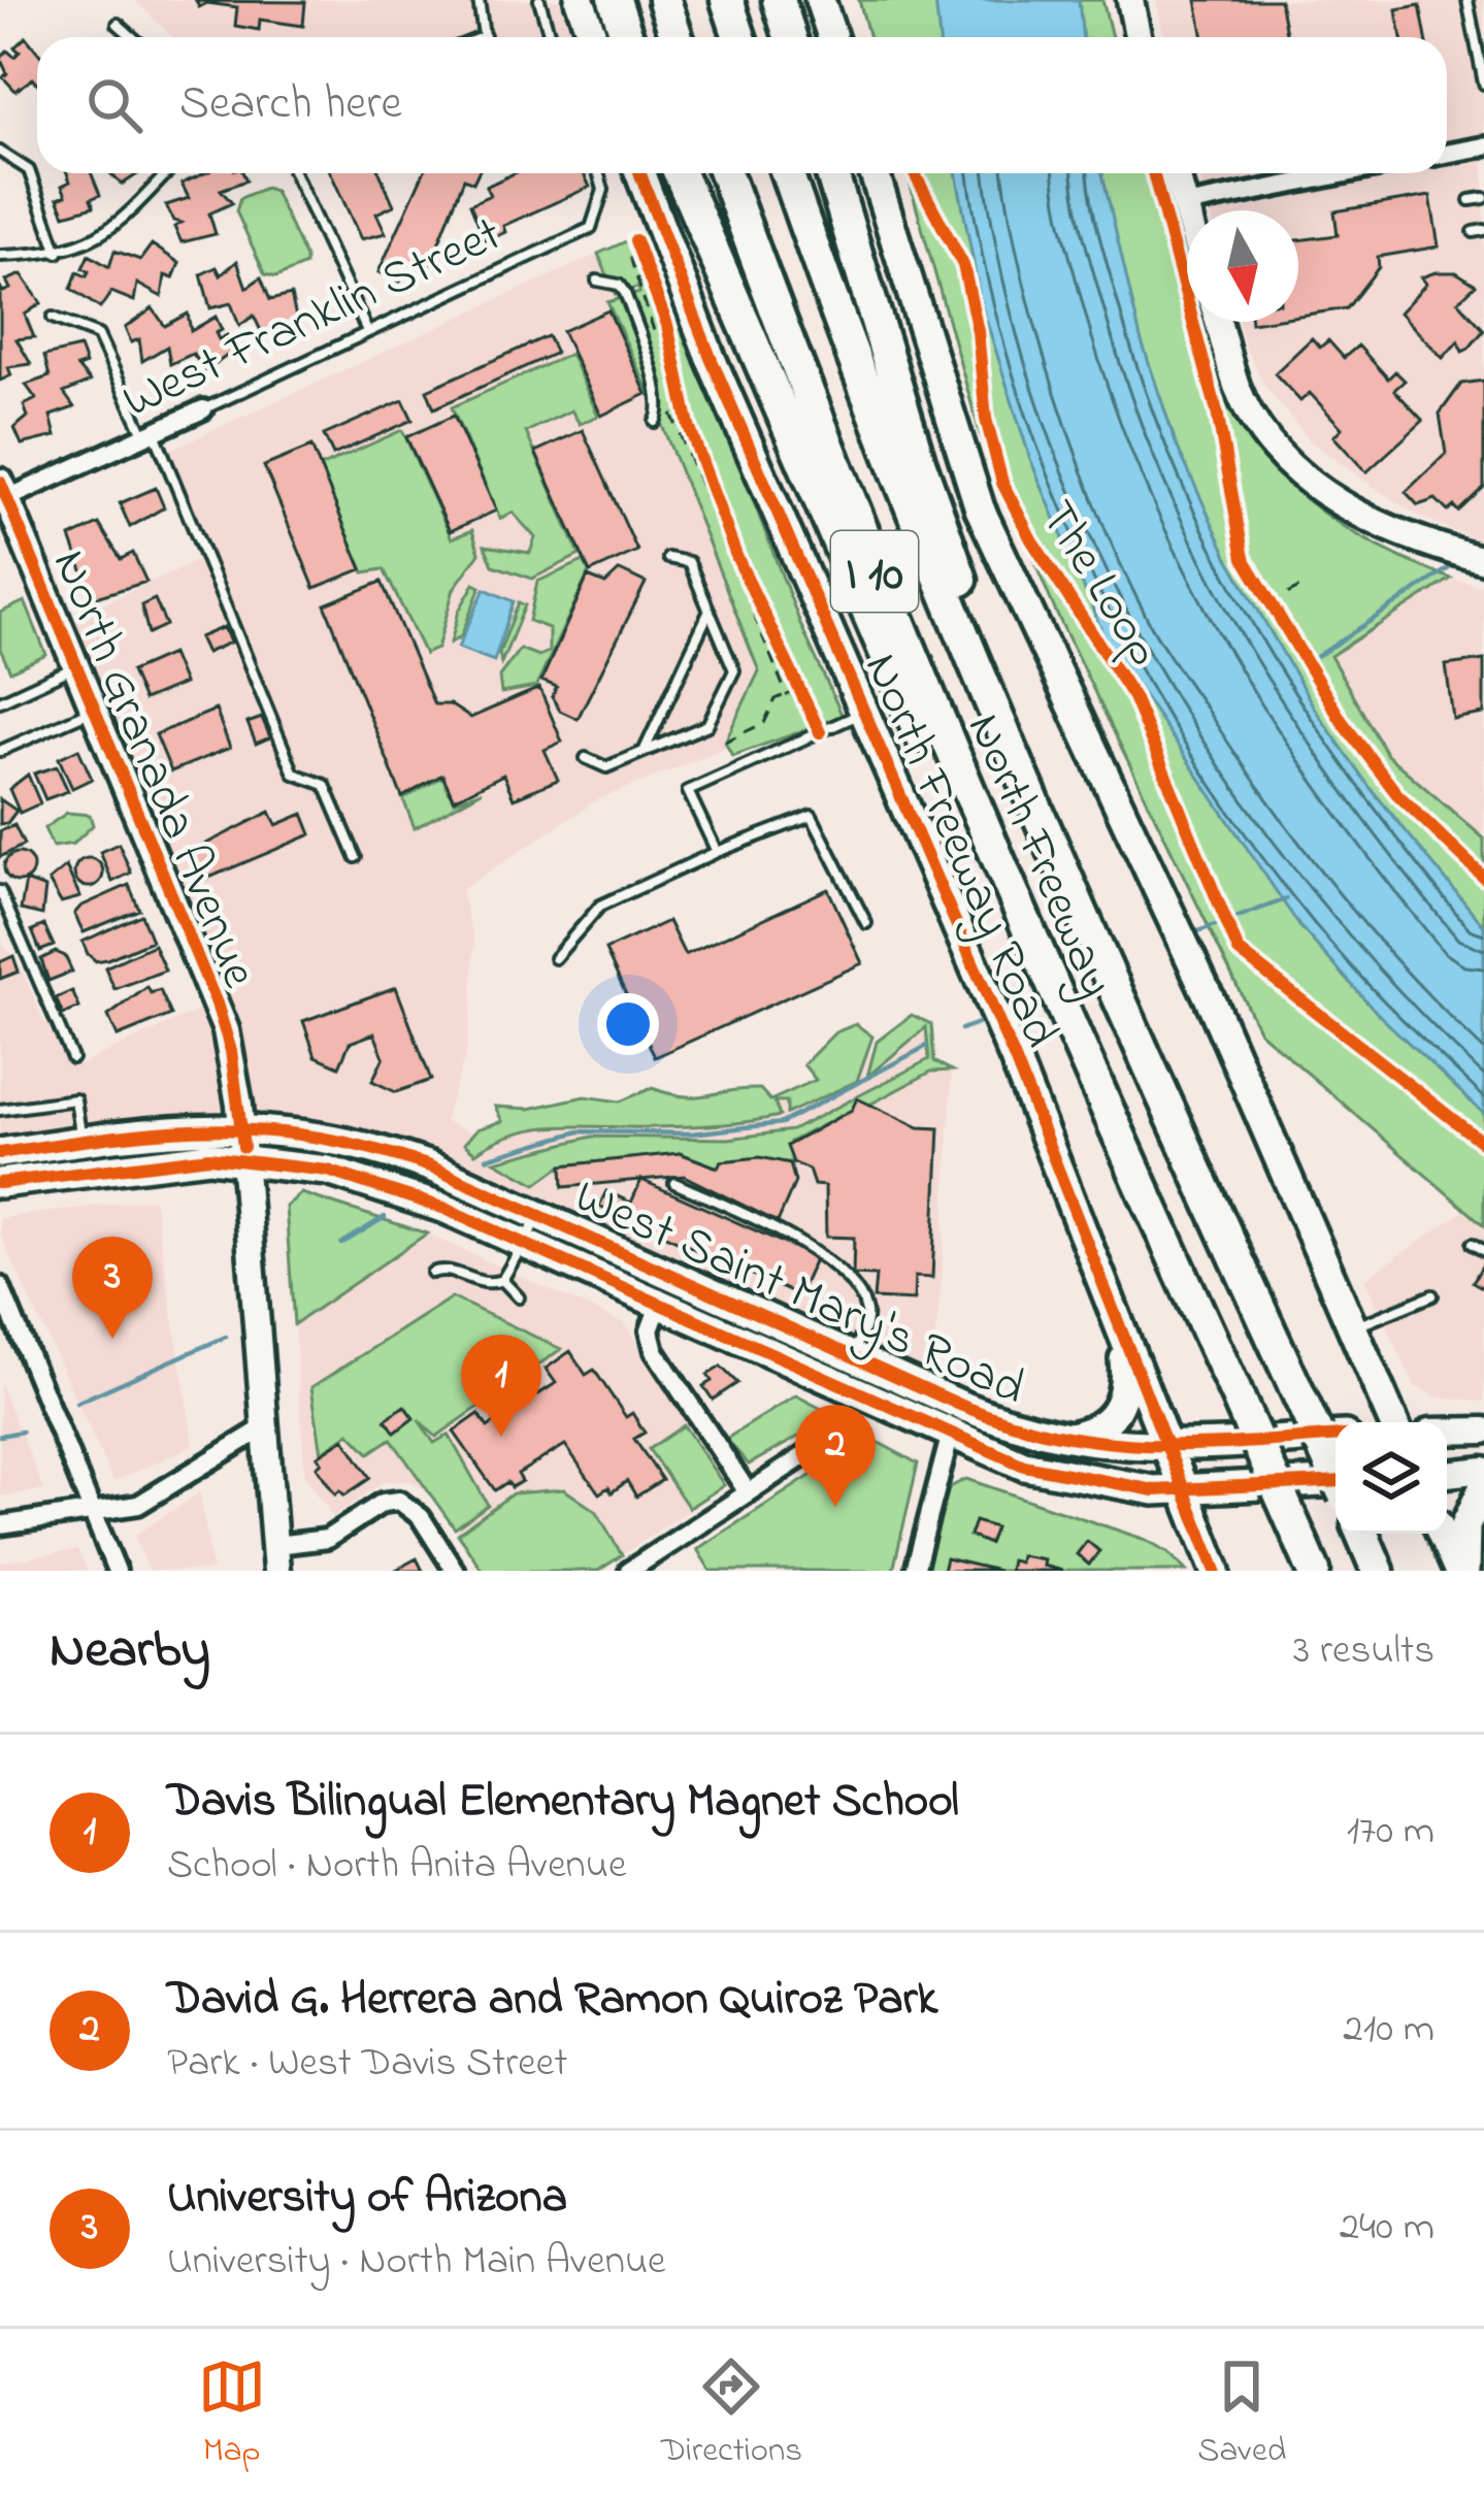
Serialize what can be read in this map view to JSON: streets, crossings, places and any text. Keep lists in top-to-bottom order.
{
  "streets": {
    "highway": ["I 10", "North Freeway"],
    "main road": ["North Granada Avenue", "North Freeway Road", "West Saint Mary's Road"],
    "street": ["West Franklin Street"],
    "cycle path": ["The Loop"]
  },
  "crossings": [
    ["West Franklin Street", "North Granada Avenue"],
    ["North Granada Avenue", "West Saint Mary's Road"],
    ["North Freeway Road", "West Saint Mary's Road"]
  ],
  "north": "bottom",
  "page": {
    "search": "Search here",
    "pins": ["3", "1", "2"],
    "heading": ["Nearby", "3 results"],
    "list": [
      {
        "mark": "1",
        "name": "Davis Bilingual Elementary Magnet School",
        "note": "School · North Anita Avenue",
        "value": "170 m"
      },
      {
        "mark": "2",
        "name": "David G. Herrera and Ramon Quiroz Park",
        "note": "Park · West Davis Street",
        "value": "210 m"
      },
      {
        "mark": "3",
        "name": "University of Arizona",
        "note": "University · North Main Avenue",
        "value": "240 m"
      }
    ],
    "nav": ["Map", "Directions", "Saved"]
  }
}
